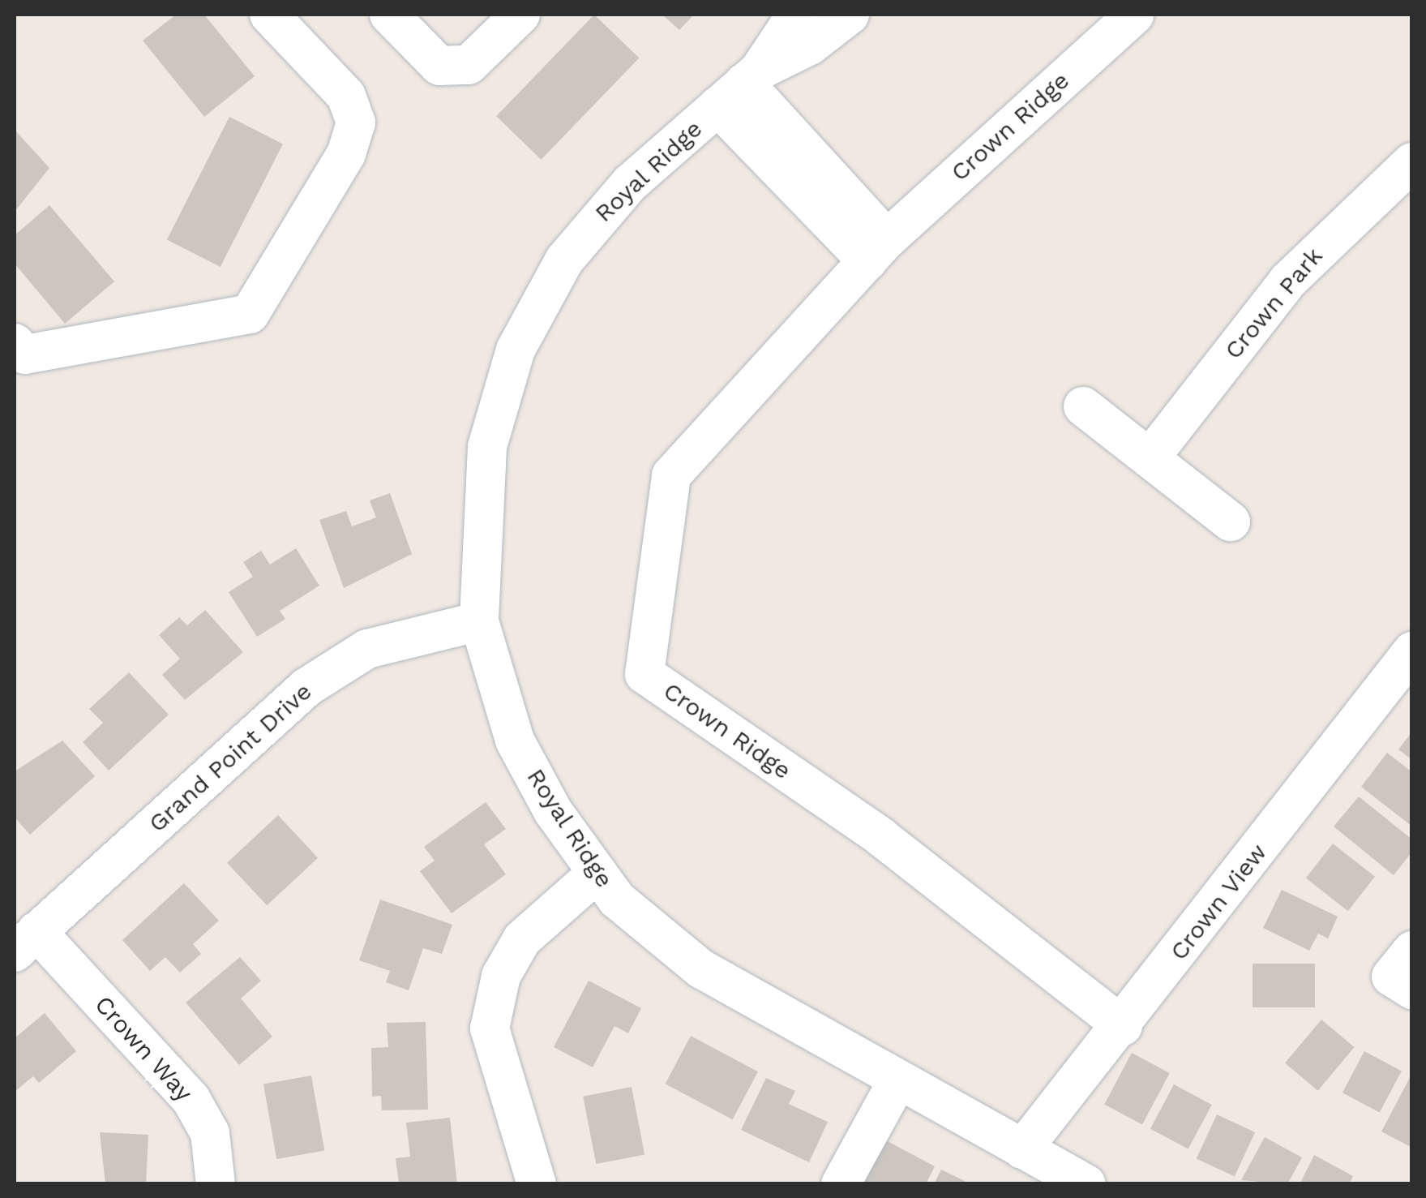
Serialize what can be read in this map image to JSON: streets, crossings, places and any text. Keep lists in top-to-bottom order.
{
  "streets": {
    "street": [
      "Crown Ridge",
      "Royal Ridge",
      "Crown Park",
      "Grand Point Drive",
      "Crown View",
      "Crown Way"
    ]
  },
  "crossings": [
    ["Crown Ridge", "Crown View"],
    ["Royal Ridge", "Grand Point Drive"],
    ["Royal Ridge", "Crown View"],
    ["Grand Point Drive", "Crown Way"]
  ]
}
